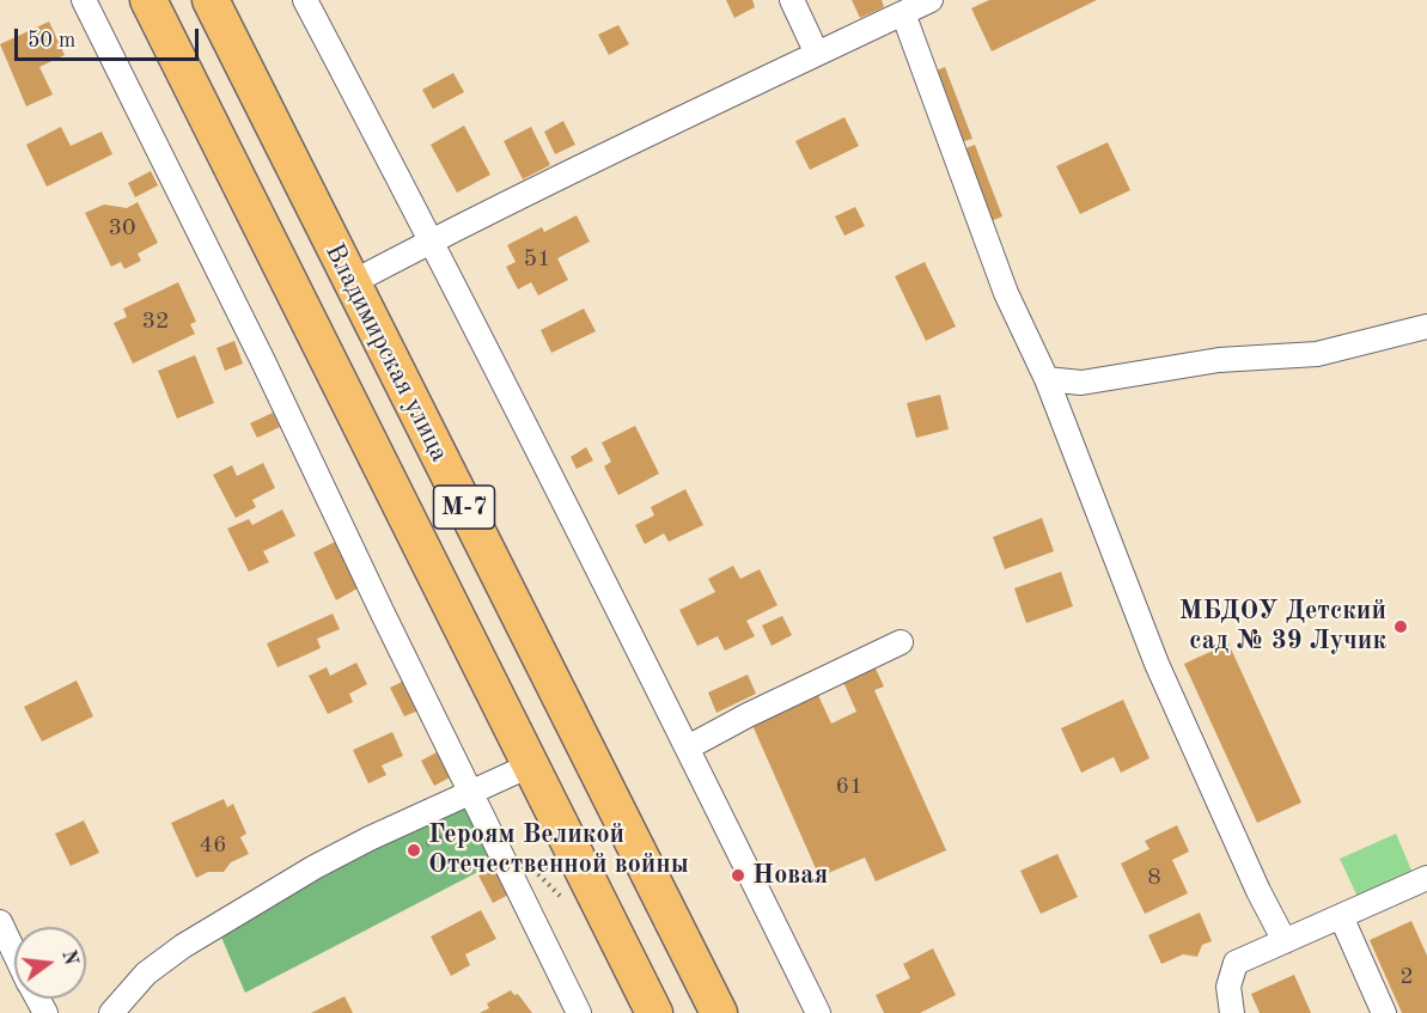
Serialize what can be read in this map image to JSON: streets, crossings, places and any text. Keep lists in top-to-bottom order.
{
  "streets": {
    "highway": ["Владимирская улица", "М-7"]
  },
  "places": ["МБДОУ Детский сад № 39 Лучик", "Героям Великой Отечественной войны", "Новая"],
  "house_numbers": [
    "30",
    "51",
    "32",
    "61",
    "46",
    "8",
    "2"
  ],
  "scale_bar": "50 m",
  "north": "right"
}
